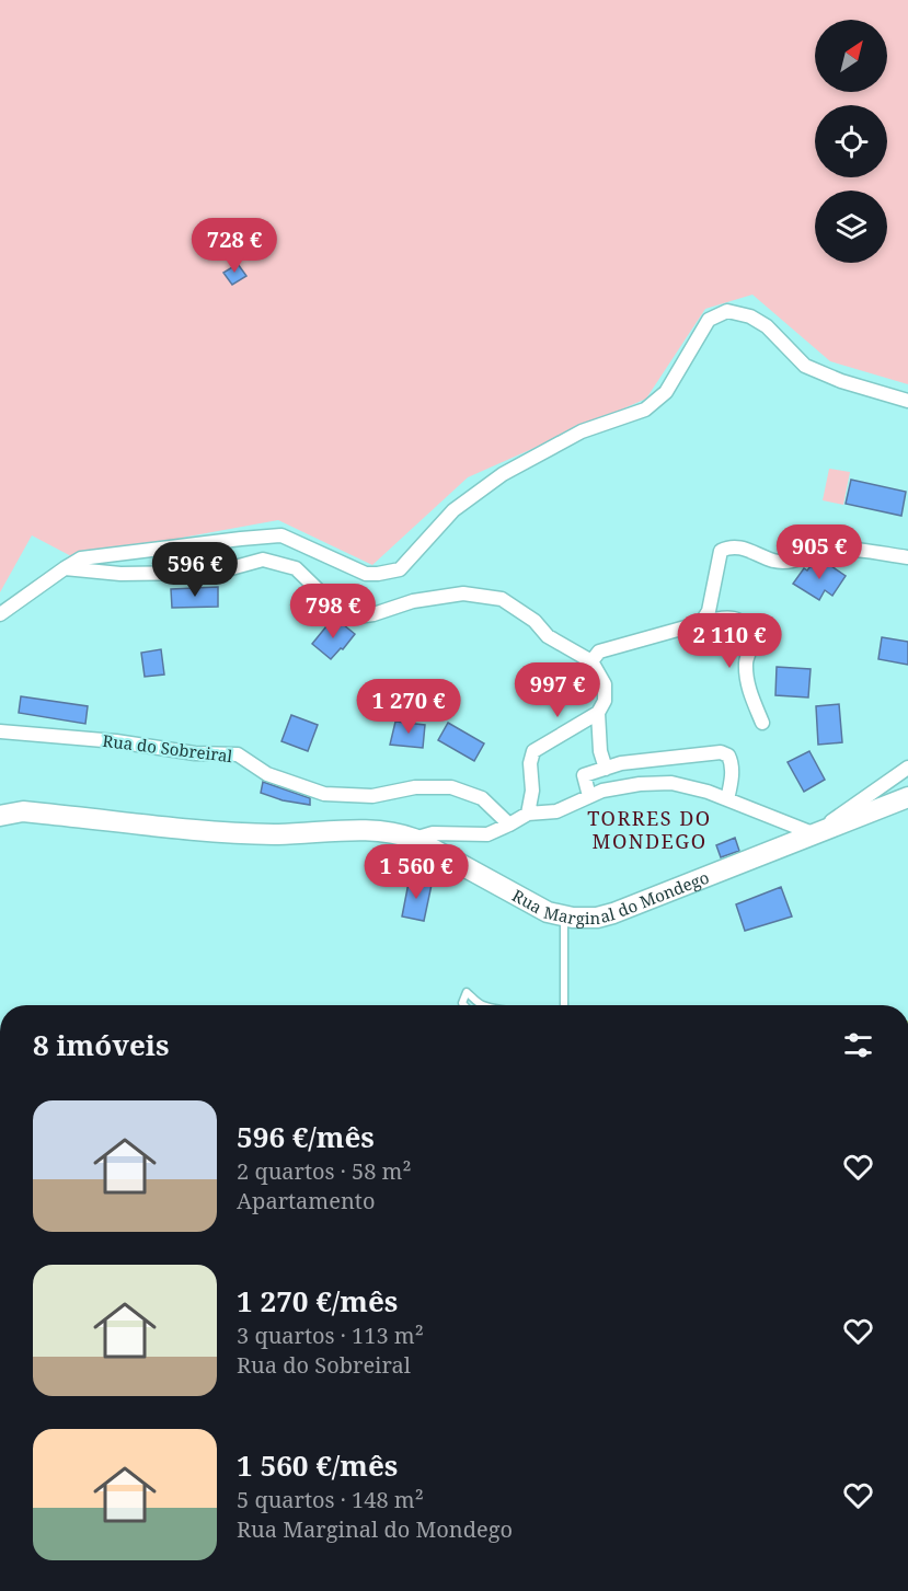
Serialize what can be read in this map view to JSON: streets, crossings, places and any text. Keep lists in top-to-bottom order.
{
  "streets": {
    "main road": ["Rua Marginal do Mondego"],
    "street": ["Rua do Sobreiral"]
  },
  "districts": ["TORRES DO MONDEGO"],
  "north": "top right",
  "page": {
    "price": [
      "728 €",
      "905 €",
      "596 €",
      "798 €",
      "2 110 €",
      "997 €",
      "1 270 €",
      "1 560 €"
    ],
    "heading": "8 imóveis",
    "list": [
      {
        "name": "596 €/mês",
        "note": "2 quartos · 58 m² · Apartamento"
      },
      {
        "name": "1 270 €/mês",
        "note": "3 quartos · 113 m² · Rua do Sobreiral"
      },
      {
        "name": "1 560 €/mês",
        "note": "5 quartos · 148 m² · Rua Marginal do Mondego"
      }
    ]
  }
}
